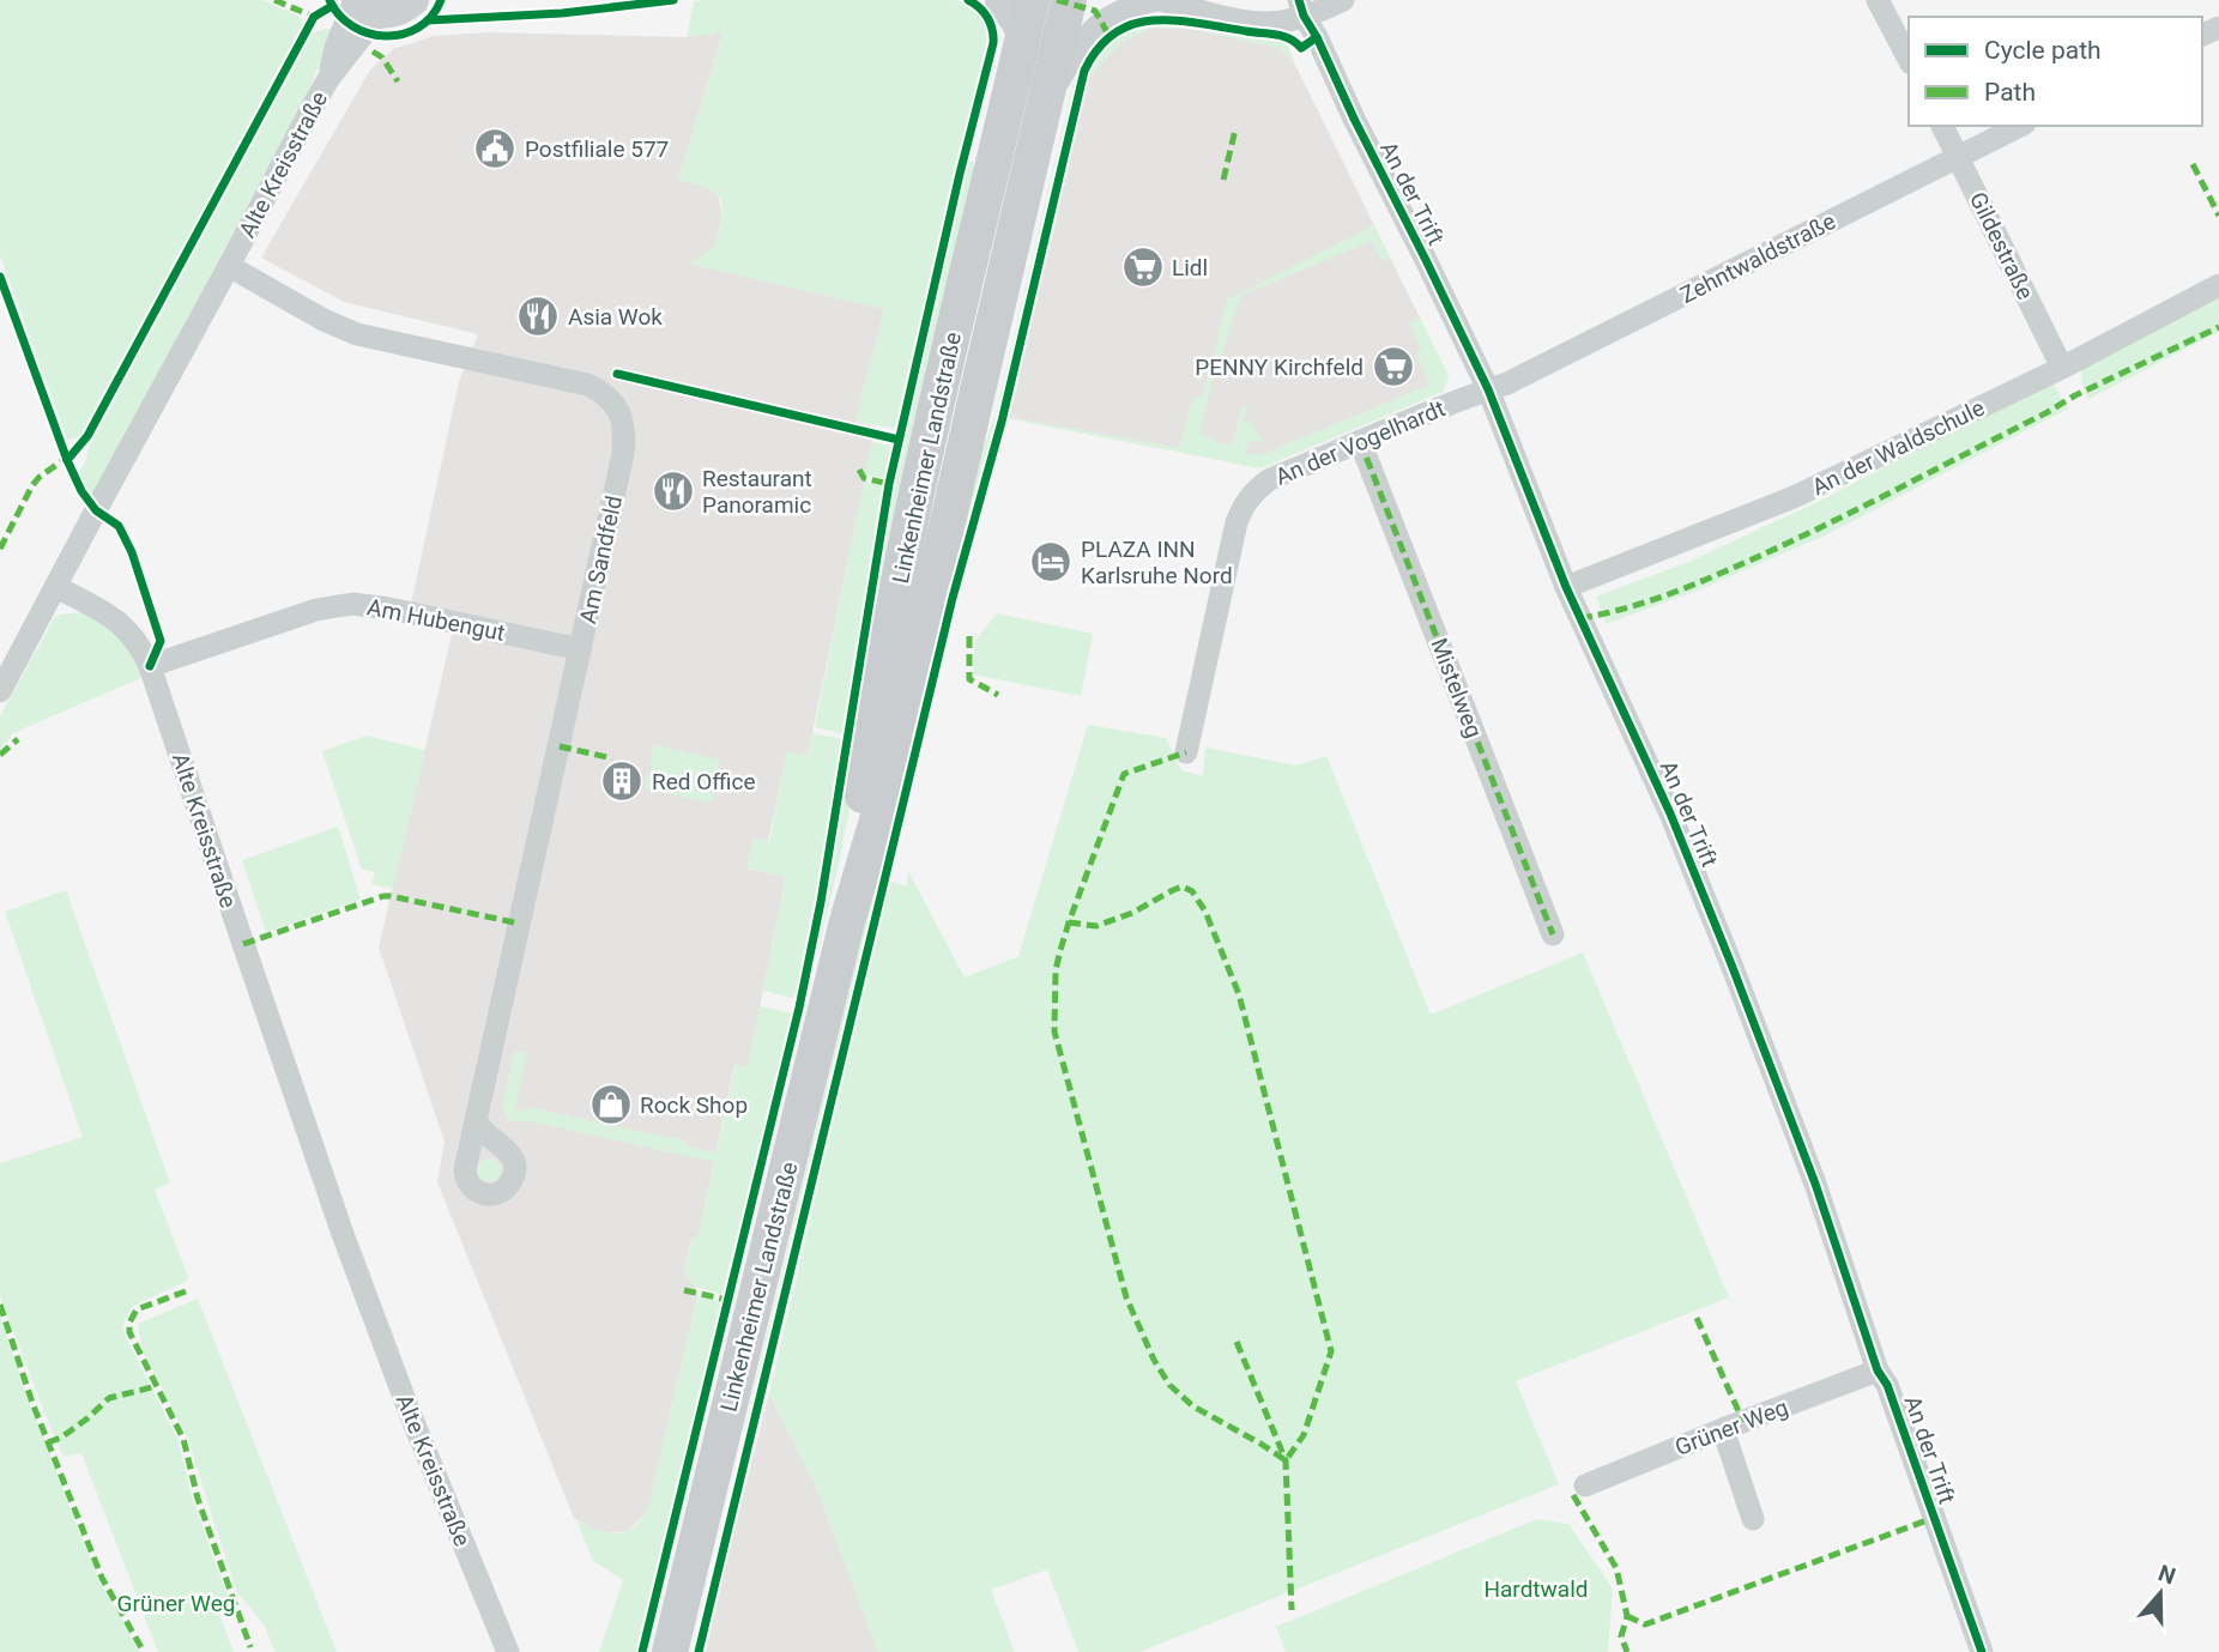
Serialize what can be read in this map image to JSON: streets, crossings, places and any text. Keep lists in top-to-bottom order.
{
  "streets": {
    "main road": ["Linkenheimer Landstraße"],
    "street": [
      "Alte Kreisstraße",
      "An der Trift",
      "Gildestraße",
      "Zehntwaldstraße",
      "An der Vogelhardt",
      "An der Waldschule",
      "Am Sandfeld",
      "Am Hubengut",
      "Mistelweg",
      "Grüner Weg"
    ]
  },
  "crossings": [
    ["Alte Kreisstraße", "Am Sandfeld"],
    ["Alte Kreisstraße", "Am Hubengut"],
    ["An der Trift", "Zehntwaldstraße"],
    ["An der Trift", "An der Vogelhardt"],
    ["An der Trift", "An der Waldschule"],
    ["An der Trift", "Grüner Weg"],
    ["Gildestraße", "Zehntwaldstraße"],
    ["Gildestraße", "An der Waldschule"],
    ["Zehntwaldstraße", "An der Vogelhardt"],
    ["An der Vogelhardt", "Mistelweg"],
    ["Am Sandfeld", "Am Hubengut"]
  ],
  "parks": ["Hardtwald", "Grüner Weg"],
  "places": {
    "public building": ["Postfiliale 577"],
    "supermarket": ["Lidl", "PENNY Kirchfeld"],
    "restaurant": ["Asia Wok", "Restaurant Panoramic"],
    "hotel": ["PLAZA INN Karlsruhe Nord"],
    "building": ["Red Office"],
    "shop": ["Rock Shop"]
  },
  "legend": ["Cycle path", "Path"],
  "north": "top"
}
